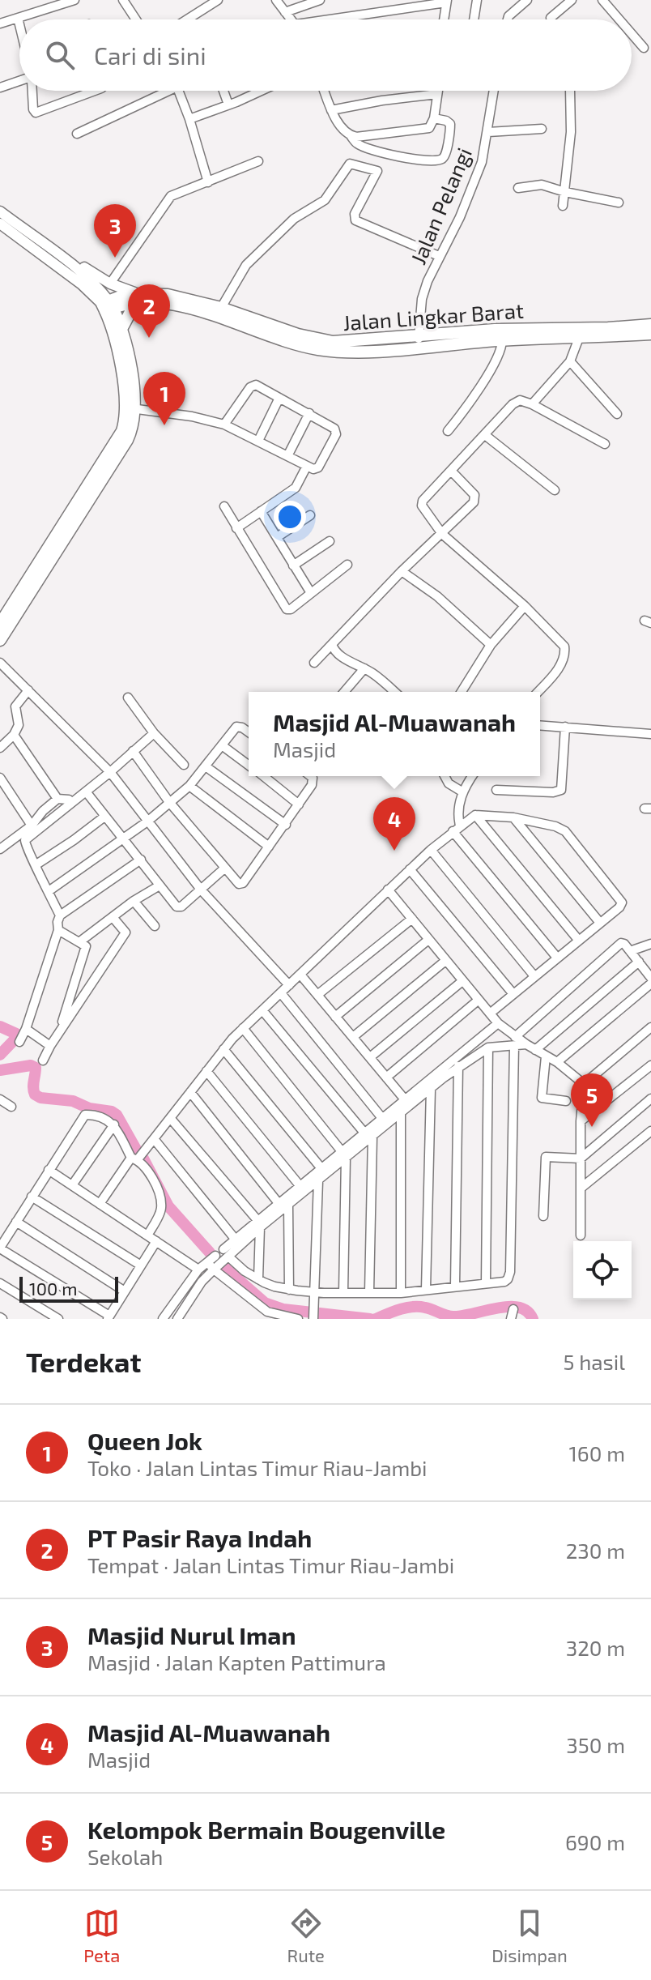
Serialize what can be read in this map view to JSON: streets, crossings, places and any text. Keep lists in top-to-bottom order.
{
  "streets": {
    "highway": ["Jalan Lingkar Barat"],
    "street": ["Jalan Pelangi"]
  },
  "crossings": [
    ["Jalan Pelangi", "Jalan Lingkar Barat"]
  ],
  "scale_bar": "100 m",
  "page": {
    "search": "Cari di sini",
    "pins": [
      "3",
      "2",
      "1",
      "4",
      "5"
    ],
    "popup": ["Masjid Al-Muawanah", "Masjid"],
    "scale": "100 m",
    "heading": ["Terdekat", "5 hasil"],
    "list": [
      {
        "mark": "1",
        "name": "Queen Jok",
        "note": "Toko · Jalan Lintas Timur Riau-Jambi",
        "value": "160 m"
      },
      {
        "mark": "2",
        "name": "PT Pasir Raya Indah",
        "note": "Tempat · Jalan Lintas Timur Riau-Jambi",
        "value": "230 m"
      },
      {
        "mark": "3",
        "name": "Masjid Nurul Iman",
        "note": "Masjid · Jalan Kapten Pattimura",
        "value": "320 m"
      },
      {
        "mark": "4",
        "name": "Masjid Al-Muawanah",
        "note": "Masjid",
        "value": "350 m"
      },
      {
        "mark": "5",
        "name": "Kelompok Bermain Bougenville",
        "note": "Sekolah",
        "value": "690 m"
      }
    ],
    "nav": ["Peta", "Rute", "Disimpan"]
  }
}
